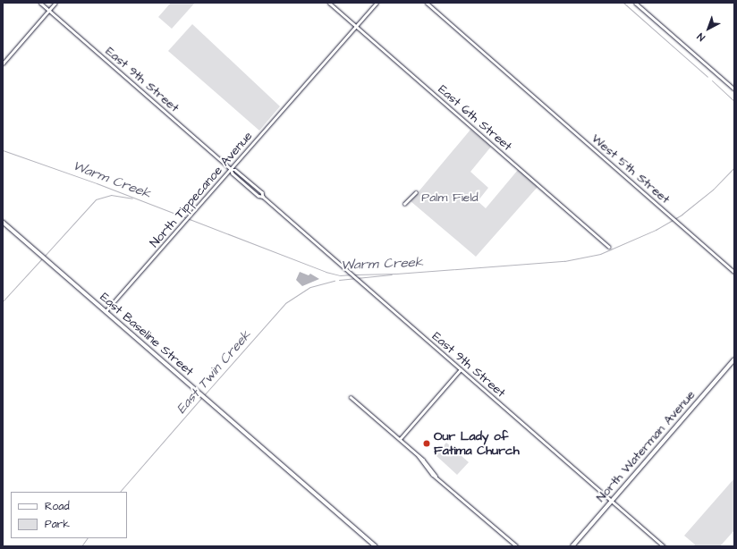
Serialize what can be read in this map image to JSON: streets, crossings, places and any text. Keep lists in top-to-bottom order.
{
  "streets": {
    "main road": ["East Baseline Street", "North Waterman Avenue"],
    "street": [
      "East 9th Street",
      "East 6th Street",
      "West 5th Street",
      "North Tippecanoe Avenue"
    ]
  },
  "crossings": [
    ["East 9th Street", "North Tippecanoe Avenue"],
    ["East 9th Street", "North Waterman Avenue"],
    ["East 6th Street", "North Tippecanoe Avenue"],
    ["North Tippecanoe Avenue", "East Baseline Street"]
  ],
  "water": ["Warm Creek", "East Twin Creek"],
  "parks": ["Palm Field"],
  "places": ["Our Lady of Fatima Church"],
  "legend": ["Road", "Park"],
  "north": "bottom left"
}
